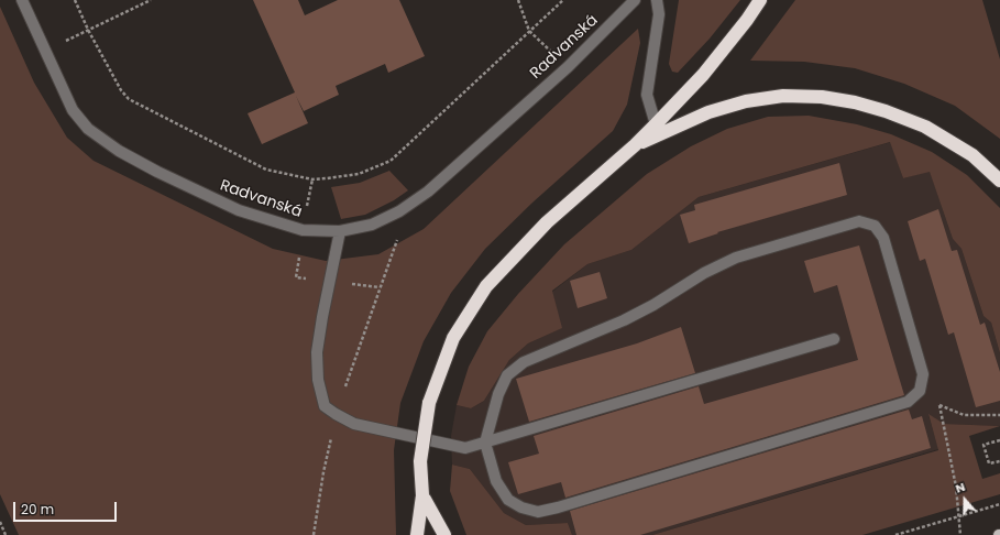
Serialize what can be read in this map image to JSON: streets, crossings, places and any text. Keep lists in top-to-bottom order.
{
  "streets": {
    "street": ["Radvanská"]
  },
  "scale_bar": "20 m",
  "north": "top"
}
